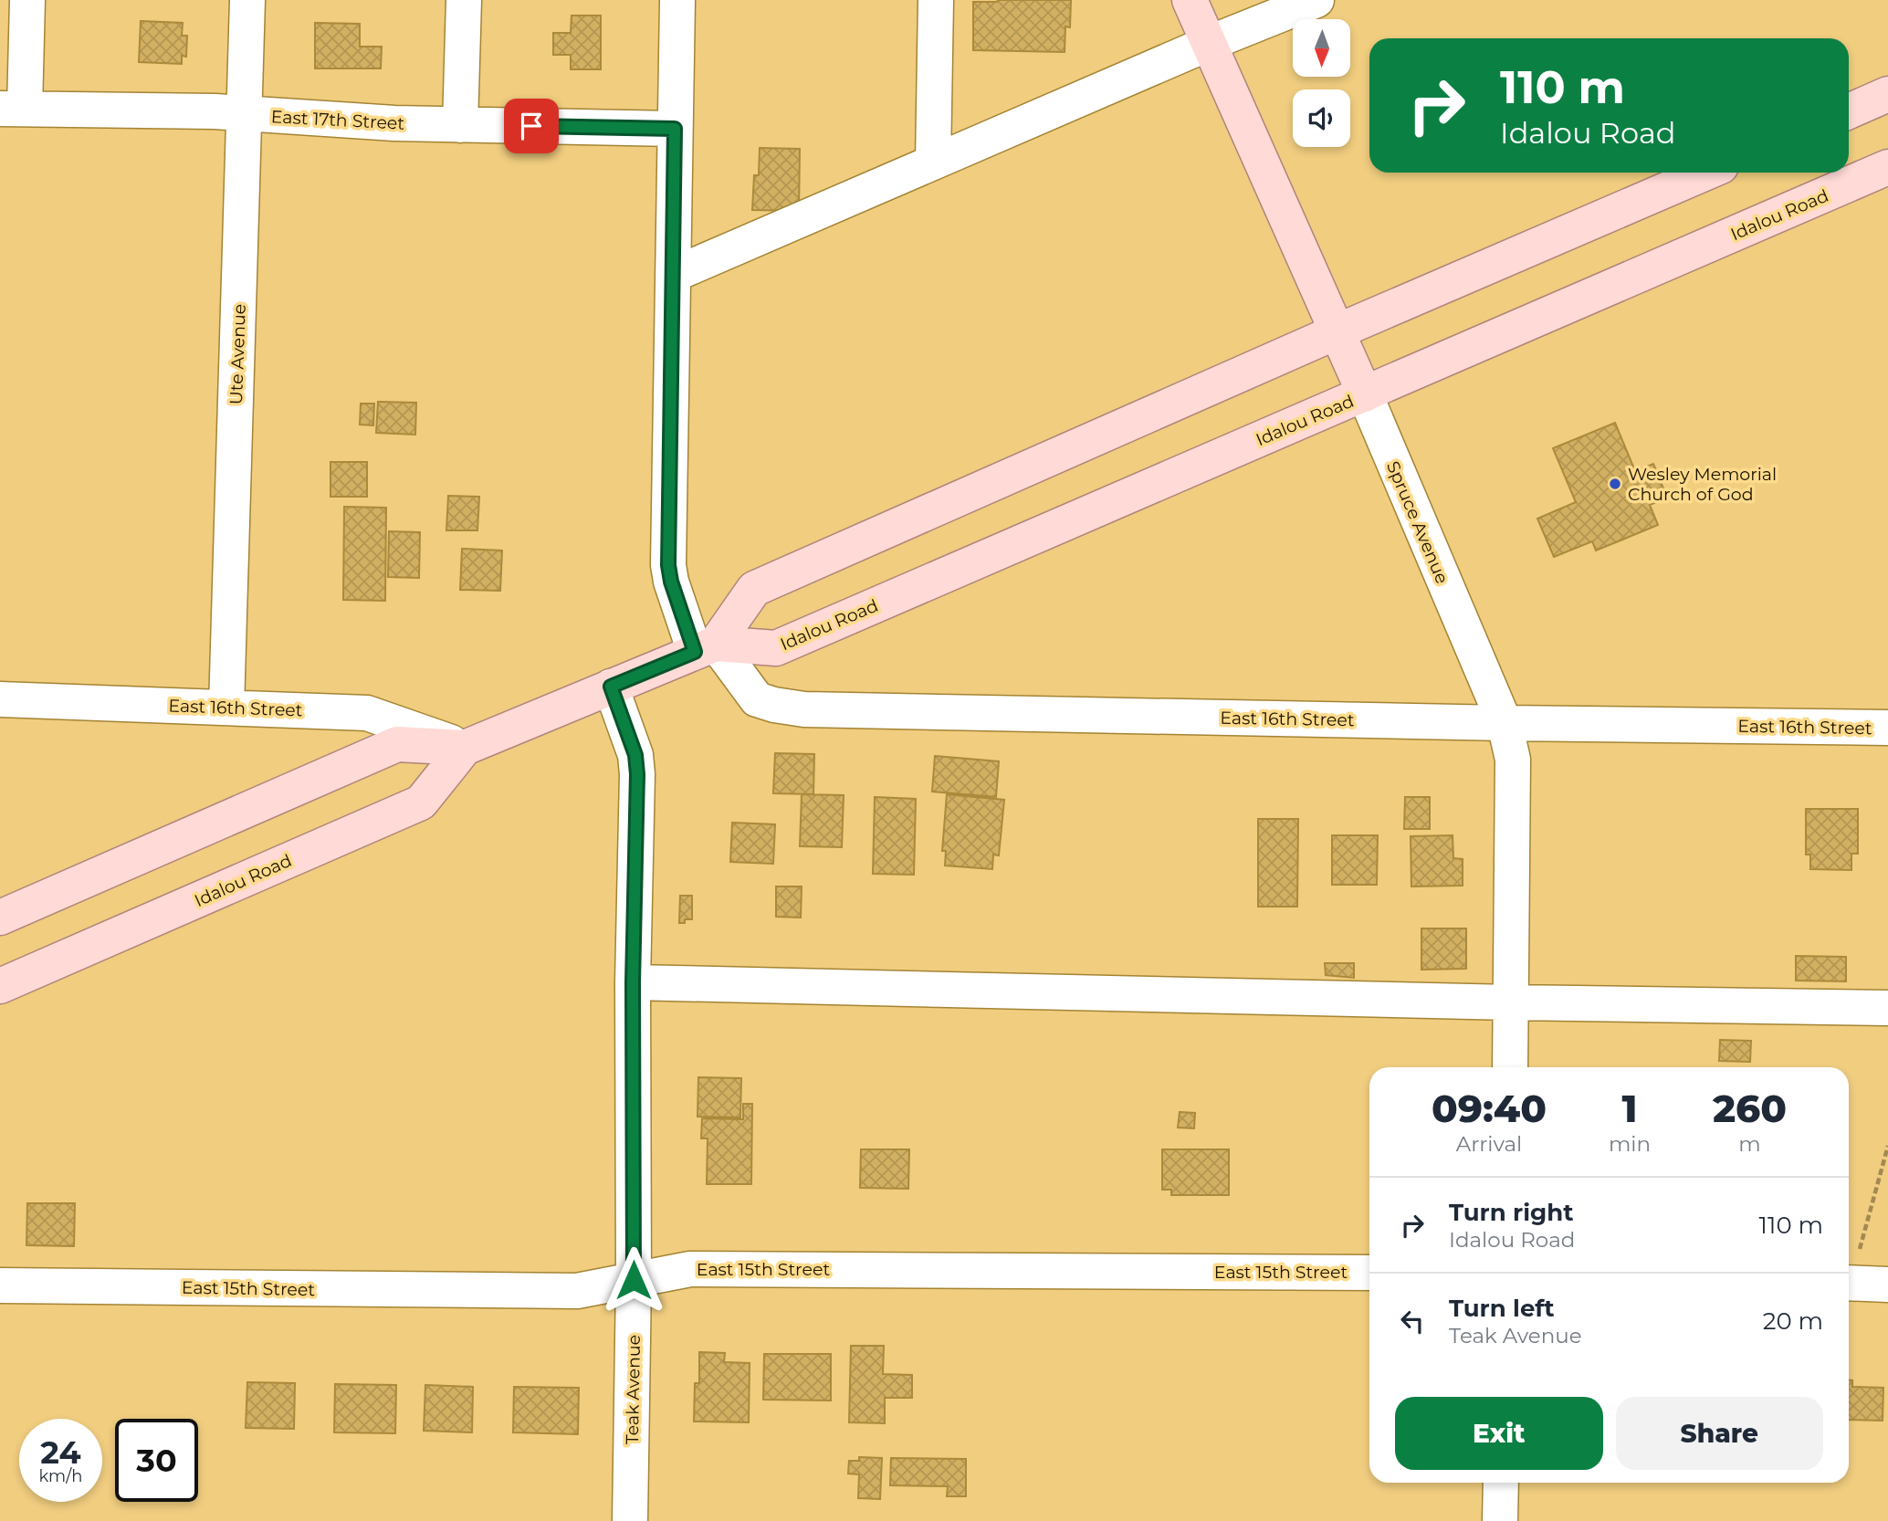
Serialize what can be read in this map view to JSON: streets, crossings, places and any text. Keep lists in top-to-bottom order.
{
  "streets": {
    "main road": ["Idalou Road", "Spruce Avenue"],
    "street": [
      "East 17th Street",
      "Ute Avenue",
      "East 16th Street",
      "East 15th Street",
      "Teak Avenue"
    ]
  },
  "crossings": [
    ["East 17th Street", "Ute Avenue"],
    ["Idalou Road", "Spruce Avenue"],
    ["Idalou Road", "East 16th Street"],
    ["Idalou Road", "Teak Avenue"],
    ["Ute Avenue", "East 16th Street"],
    ["Spruce Avenue", "East 16th Street"],
    ["East 15th Street", "Teak Avenue"]
  ],
  "places": ["Wesley Memorial Church of God"],
  "north": "bottom",
  "page": {
    "turn": ["110 m", "Idalou Road"],
    "eta": [
      "09:40",
      "Arrival",
      "1",
      "min",
      "260",
      "m"
    ],
    "list": [
      {
        "name": "Turn right",
        "note": "Idalou Road",
        "value": "110 m"
      },
      {
        "name": "Turn left",
        "note": "Teak Avenue",
        "value": "20 m"
      }
    ],
    "buttons": ["Exit", "Share"],
    "speed": "24 km/h",
    "limit": "30"
  }
}
